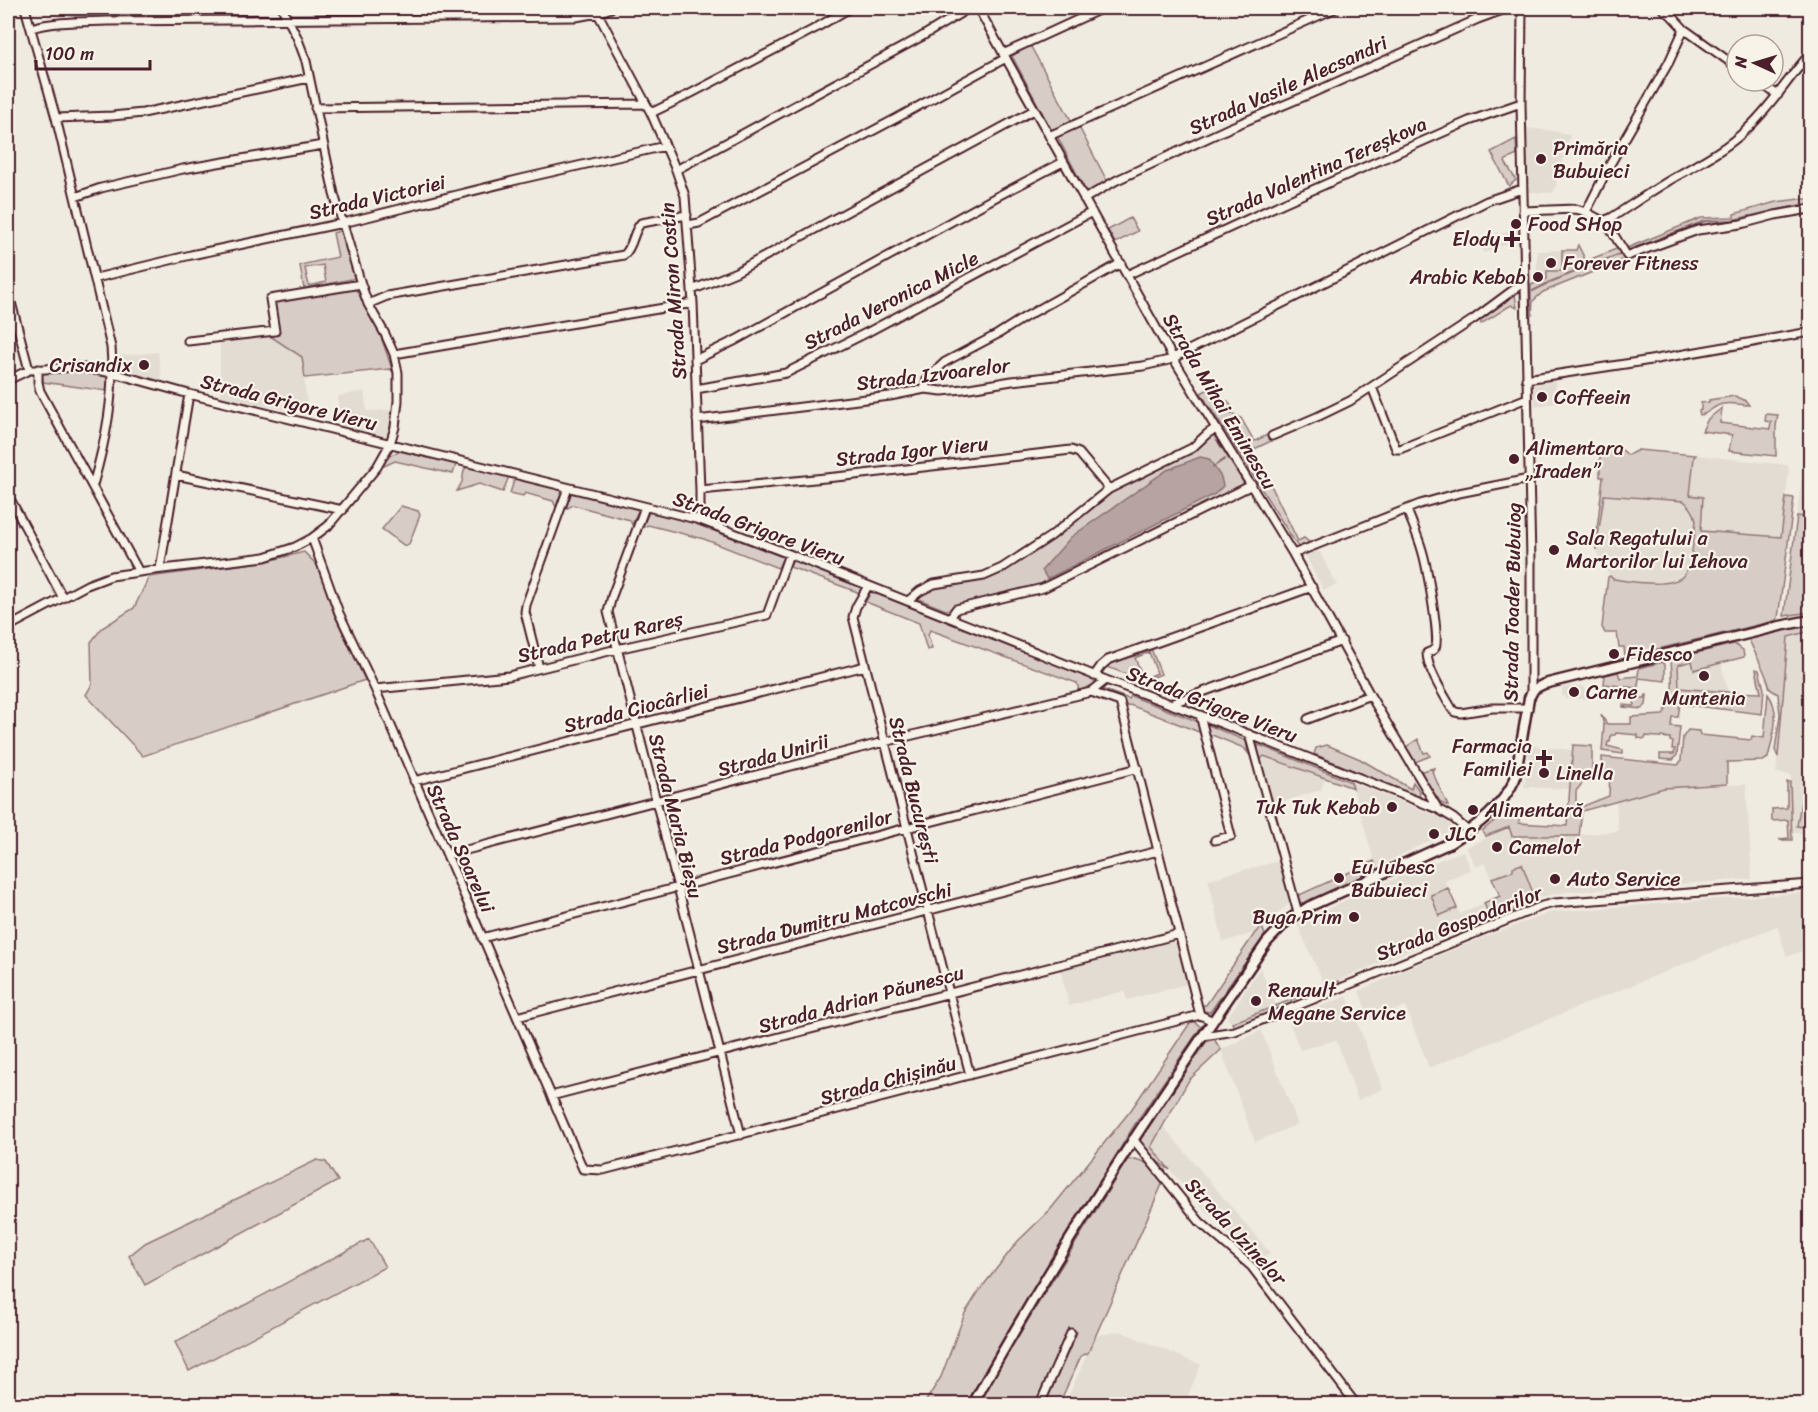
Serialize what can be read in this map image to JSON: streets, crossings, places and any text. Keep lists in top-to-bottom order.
{
  "streets": {
    "street": [
      "Strada Vasile Alecsandri",
      "Strada Valentina Tereșkova",
      "Strada Victoriei",
      "Strada Miron Costin",
      "Strada Veronica Micle",
      "Strada Izvoarelor",
      "Strada Mihai Eminescu",
      "Strada Grigore Vieru",
      "Strada Igor Vieru",
      "Strada Toader Bubuiog",
      "Strada Petru Rareș",
      "Strada Ciocârliei",
      "Strada Unirii",
      "Strada București",
      "Strada Maria Bieșu",
      "Strada Podgorenilor",
      "Strada Soarelui",
      "Strada Dumitru Matcovschi",
      "Strada Gospodarilor",
      "Strada Adrian Păunescu",
      "Strada Chișinău",
      "Strada Uzinelor"
    ]
  },
  "crossings": [
    ["Strada Vasile Alecsandri", "Strada Mihai Eminescu"],
    ["Strada Valentina Tereșkova", "Strada Mihai Eminescu"],
    ["Strada Valentina Tereșkova", "Strada Toader Bubuiog"],
    ["Strada Victoriei", "Strada Miron Costin"],
    ["Strada Miron Costin", "Strada Veronica Micle"],
    ["Strada Miron Costin", "Strada Izvoarelor"],
    ["Strada Miron Costin", "Strada Grigore Vieru"],
    ["Strada Miron Costin", "Strada Igor Vieru"],
    ["Strada Veronica Micle", "Strada Mihai Eminescu"],
    ["Strada Izvoarelor", "Strada Mihai Eminescu"],
    ["Strada Izvoarelor", "Strada Toader Bubuiog"],
    ["Strada Mihai Eminescu", "Strada Grigore Vieru"],
    ["Strada Grigore Vieru", "Strada Toader Bubuiog"],
    ["Strada Grigore Vieru", "Strada Petru Rareș"],
    ["Strada Grigore Vieru", "Strada Unirii"],
    ["Strada Grigore Vieru", "Strada București"],
    ["Strada Grigore Vieru", "Strada Maria Bieșu"],
    ["Strada Toader Bubuiog", "Strada Gospodarilor"],
    ["Strada Petru Rareș", "Strada Maria Bieșu"],
    ["Strada Petru Rareș", "Strada Soarelui"],
    ["Strada Ciocârliei", "Strada București"],
    ["Strada Ciocârliei", "Strada Maria Bieșu"],
    ["Strada Ciocârliei", "Strada Soarelui"],
    ["Strada Unirii", "Strada București"],
    ["Strada Unirii", "Strada Maria Bieșu"],
    ["Strada Unirii", "Strada Soarelui"],
    ["Strada București", "Strada Podgorenilor"],
    ["Strada București", "Strada Dumitru Matcovschi"],
    ["Strada București", "Strada Adrian Păunescu"],
    ["Strada București", "Strada Chișinău"],
    ["Strada Maria Bieșu", "Strada Podgorenilor"],
    ["Strada Maria Bieșu", "Strada Dumitru Matcovschi"],
    ["Strada Maria Bieșu", "Strada Adrian Păunescu"],
    ["Strada Maria Bieșu", "Strada Chișinău"],
    ["Strada Podgorenilor", "Strada Soarelui"],
    ["Strada Soarelui", "Strada Dumitru Matcovschi"],
    ["Strada Soarelui", "Strada Adrian Păunescu"],
    ["Strada Soarelui", "Strada Chișinău"]
  ],
  "places": {
    "other": [
      "Primăria Bubuieci",
      "Food SHop",
      "Forever Fitness",
      "Arabic Kebab",
      "Crisandix",
      "Coffeein",
      "Alimentara „Iraden”",
      "Sala Regatului a Martorilor lui Iehova",
      "Fidesco",
      "Muntenia",
      "Carne",
      "Linella",
      "Tuk Tuk Kebab",
      "Alimentară",
      "JLC",
      "Camelot",
      "Eu Iubesc Bubuieci",
      "Auto Service",
      "Buga Prim",
      "Renault Megane Service"
    ],
    "health": ["Elody", "Farmacia Familiei"]
  },
  "scale_bar": "100 m",
  "north": "left"
}
